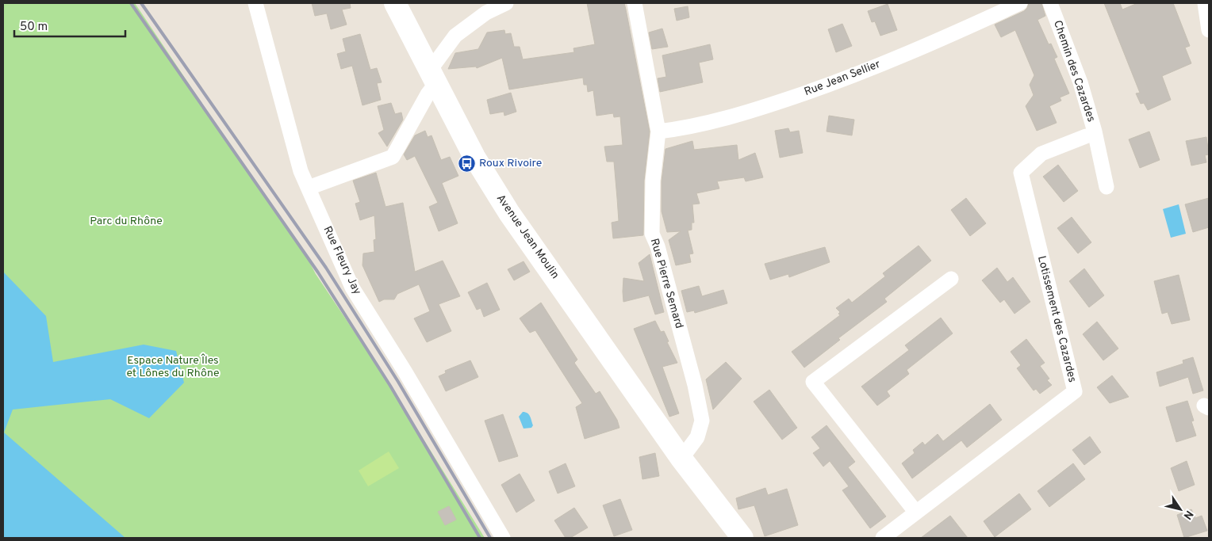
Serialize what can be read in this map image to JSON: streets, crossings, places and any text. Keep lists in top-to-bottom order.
{
  "streets": {
    "main road": ["Avenue Jean Moulin"],
    "street": [
      "Chemin des Cazardes",
      "Rue Jean Sellier",
      "Rue Fleury Jay",
      "Rue Pierre Semard",
      "Lotissement des Cazardes"
    ]
  },
  "crossings": [
    ["Rue Jean Sellier", "Rue Pierre Semard"],
    ["Avenue Jean Moulin", "Rue Pierre Semard"]
  ],
  "parks": ["Parc du Rhône", "Espace Nature Îles et Lônes du Rhône"],
  "places": {
    "bus stop": ["Roux Rivoire"]
  },
  "scale_bar": "50 m",
  "north": "bottom right"
}
